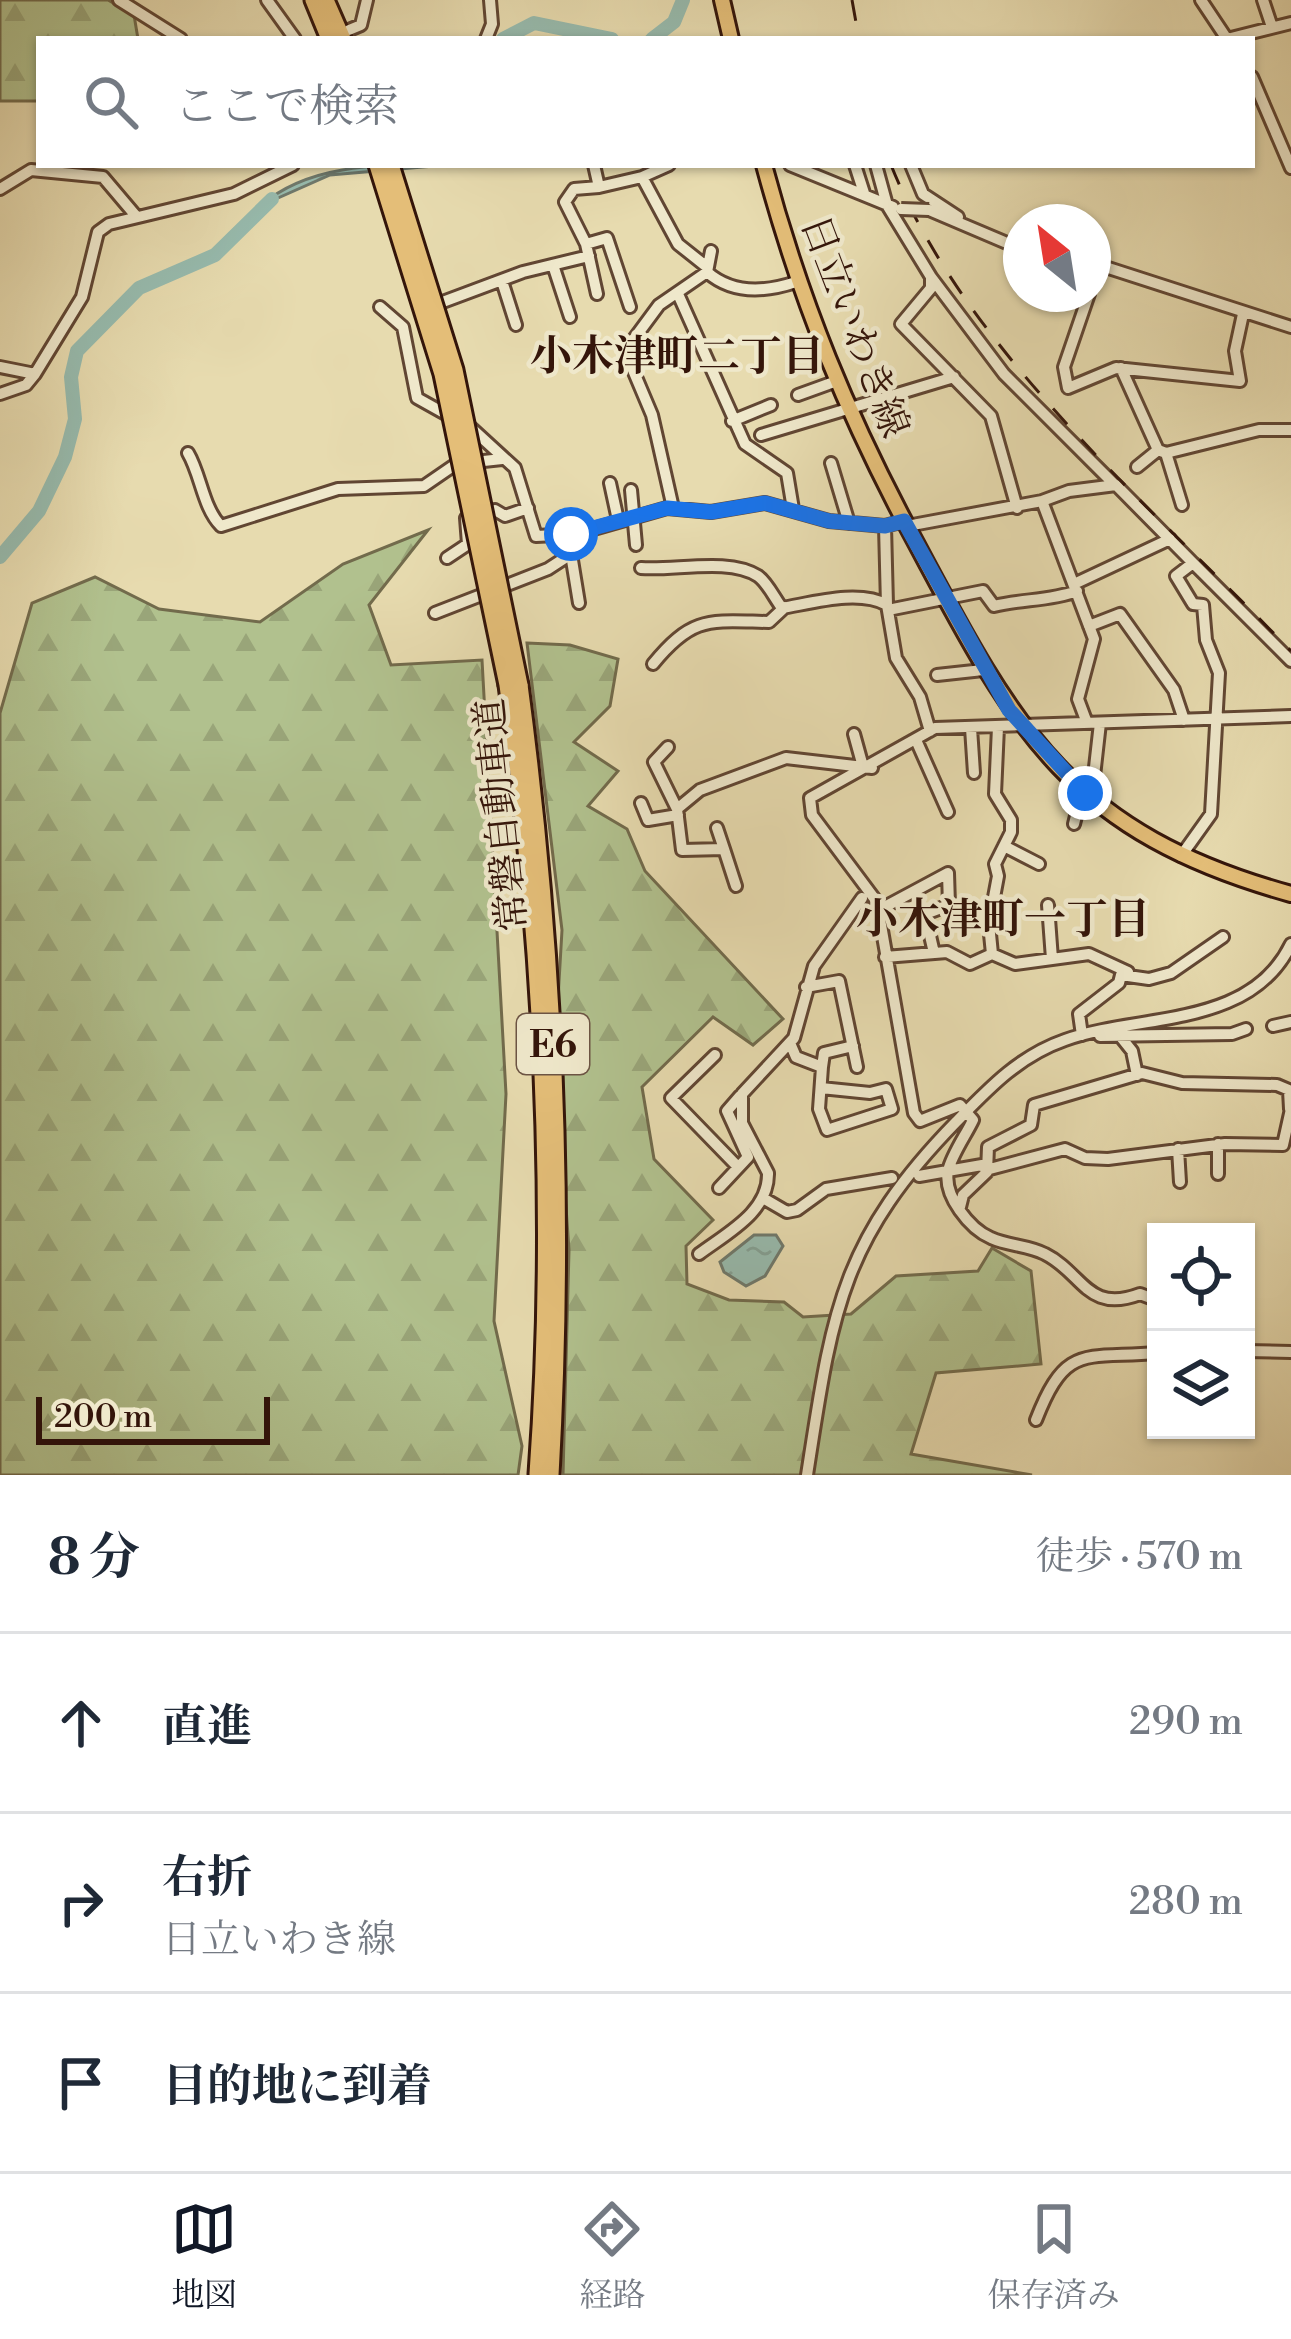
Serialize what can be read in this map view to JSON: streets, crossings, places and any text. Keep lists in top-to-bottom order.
{
  "streets": {
    "highway": ["常磐自動車道", "E6"],
    "main road": ["日立いわき線"]
  },
  "districts": ["小木津町二丁目", "小木津町一丁目"],
  "scale_bar": "200 m",
  "north": "top left",
  "page": {
    "search": "ここで検索",
    "scale": "200 m",
    "heading": ["8 分", "徒歩 · 570 m"],
    "list": [
      ["直進", "290 m"],
      ["右折", "日立いわき線", "280 m"],
      "目的地に到着"
    ],
    "nav": ["地図", "経路", "保存済み"]
  }
}
